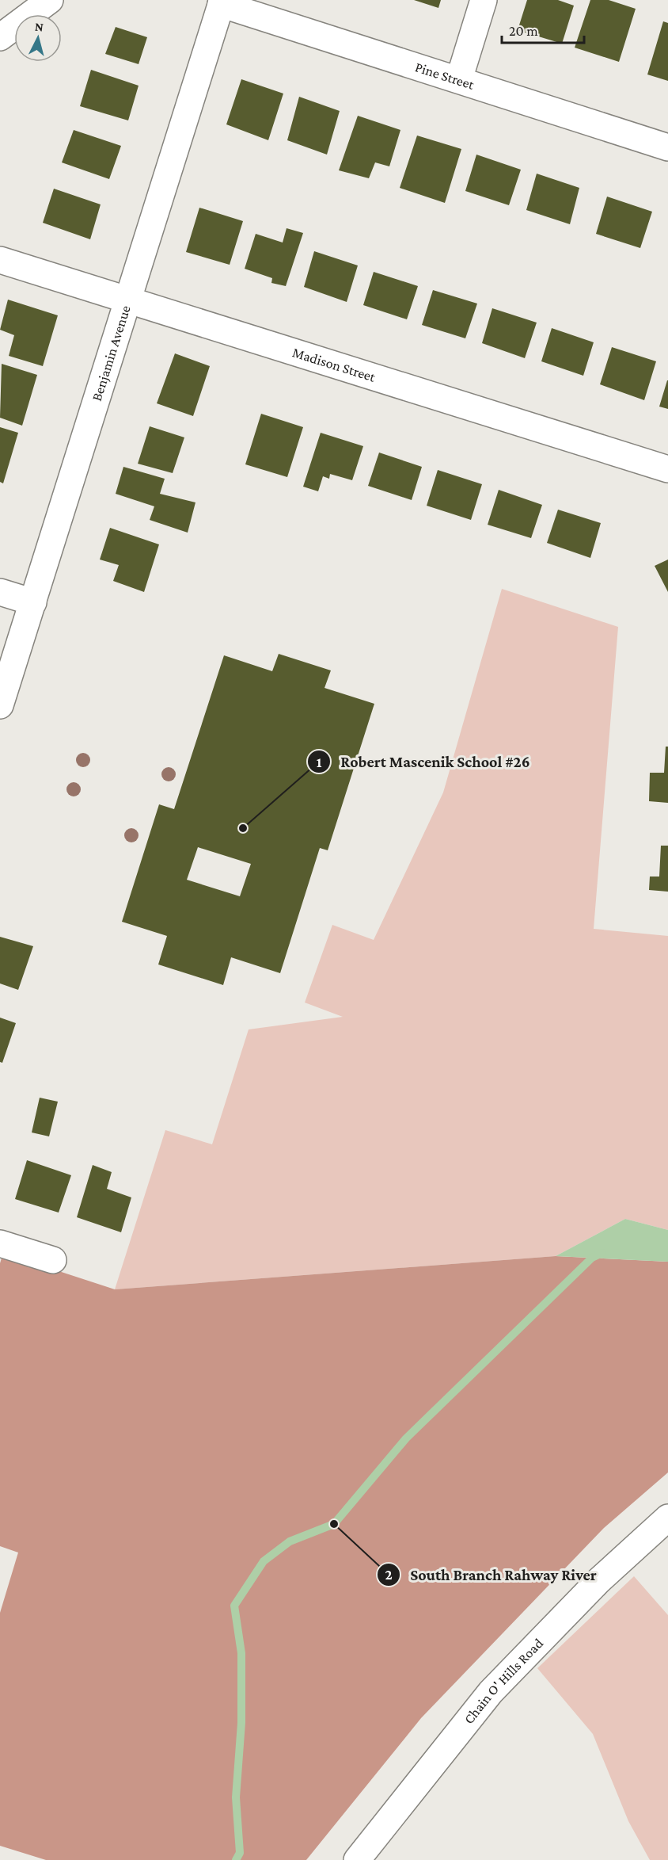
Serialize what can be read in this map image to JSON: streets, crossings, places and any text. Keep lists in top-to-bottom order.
{
  "streets": {
    "street": [
      "Pine Street",
      "Benjamin Avenue",
      "Madison Street",
      "Chain O' Hills Road"
    ]
  },
  "crossings": [
    ["Pine Street", "Benjamin Avenue"],
    ["Benjamin Avenue", "Madison Street"]
  ],
  "places": ["Robert Mascenik School #26", "South Branch Rahway River"],
  "scale_bar": "20 m",
  "north": "top"
}
